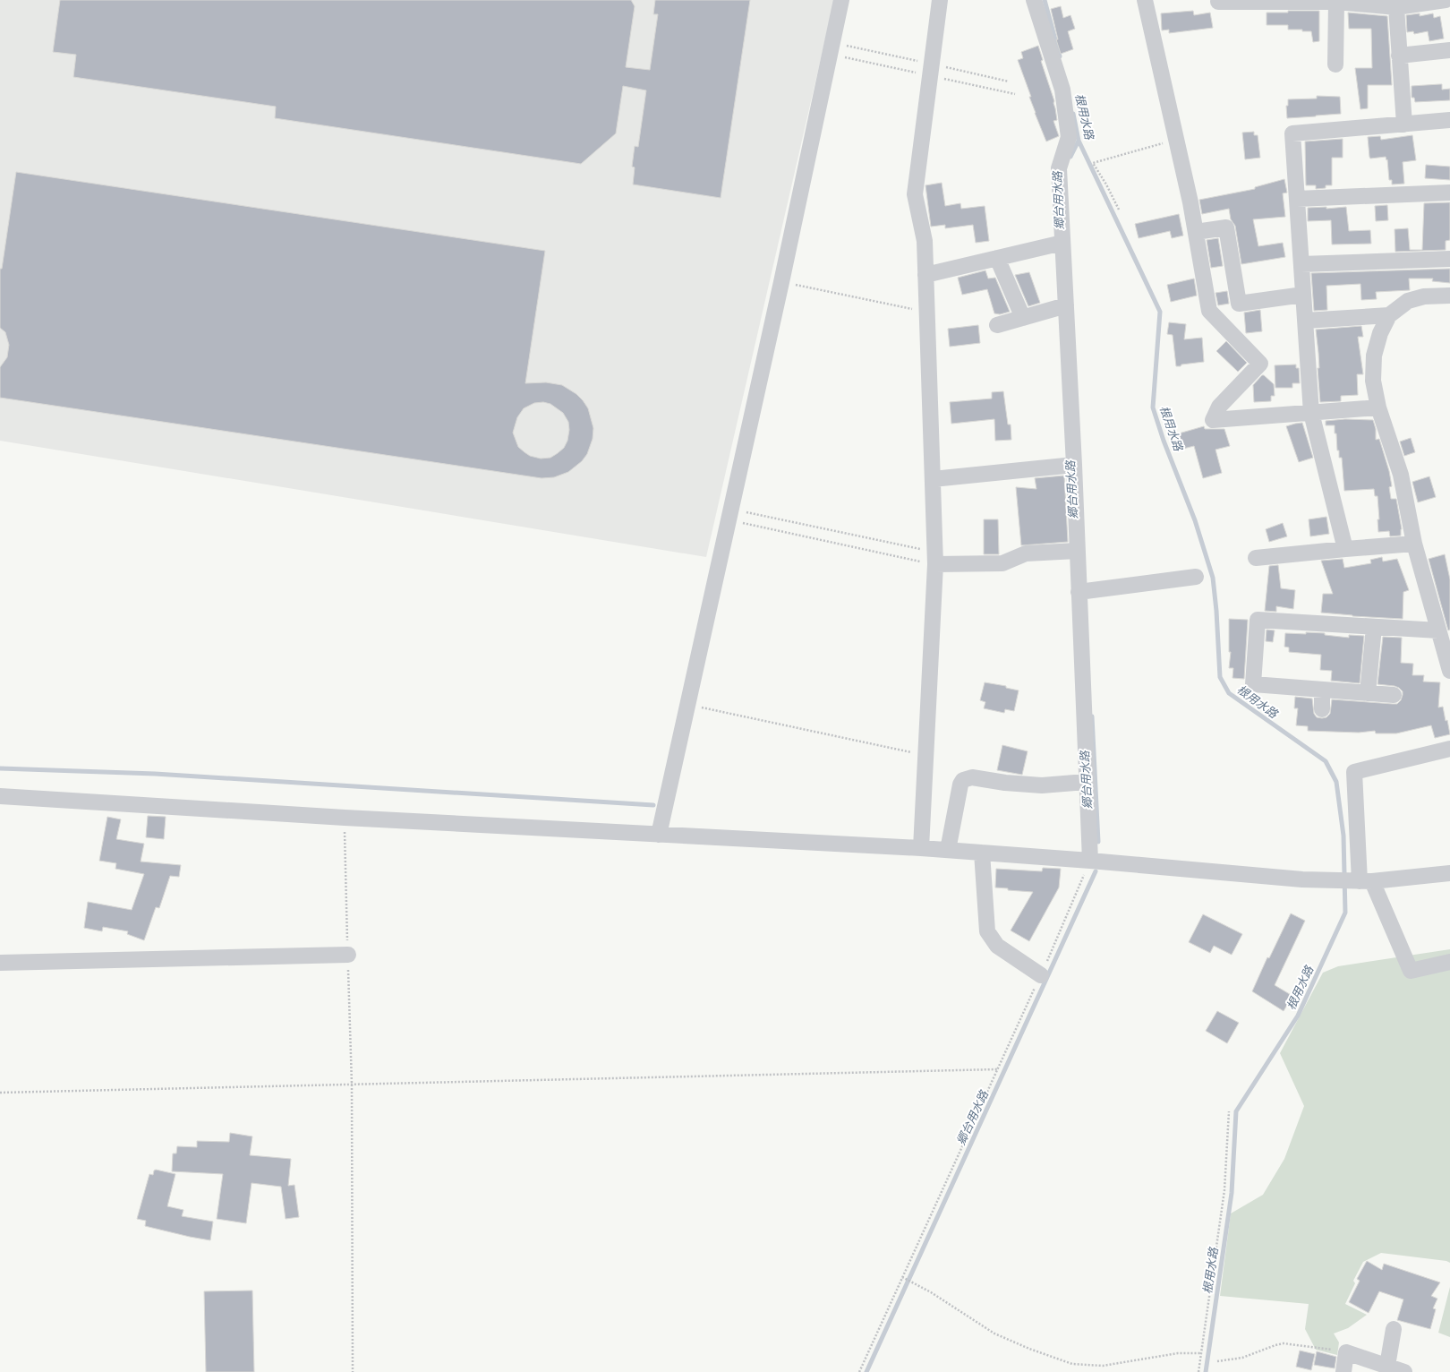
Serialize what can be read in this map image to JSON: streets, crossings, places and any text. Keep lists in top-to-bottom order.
{
  "water": ["根用水路", "郷台用水路"]
}
